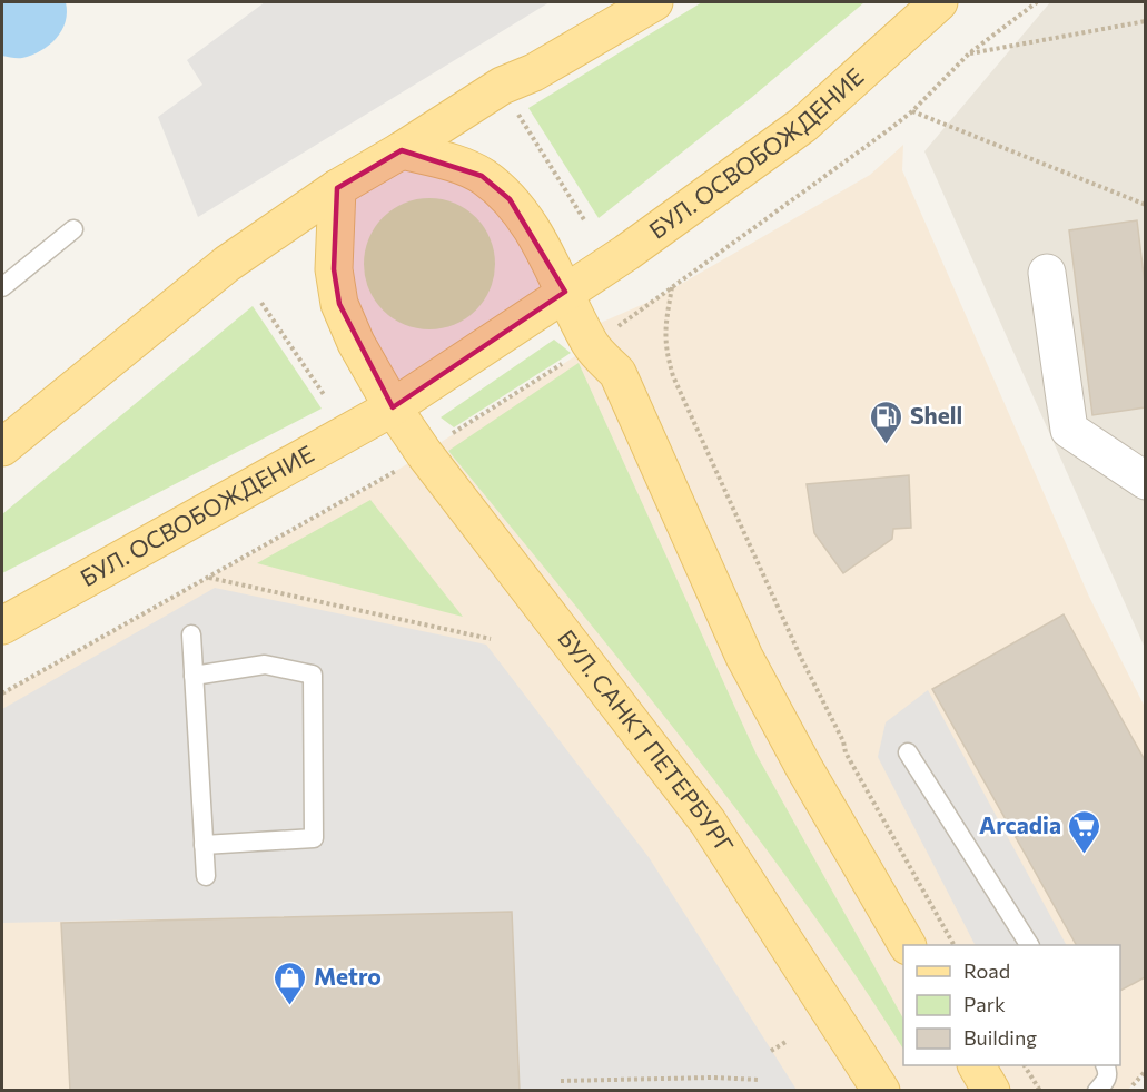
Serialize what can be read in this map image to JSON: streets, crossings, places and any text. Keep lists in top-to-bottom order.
{
  "streets": {
    "main road": ["БУЛ. ОСВОБОЖДЕНИЕ", "БУЛ. САНКТ ПЕТЕРБУРГ"]
  },
  "crossings": [
    ["БУЛ. ОСВОБОЖДЕНИЕ", "БУЛ. САНКТ ПЕТЕРБУРГ"]
  ],
  "places": {
    "fuel station": ["Shell"],
    "supermarket": ["Arcadia"],
    "shop": ["Metro"]
  },
  "legend": ["Road", "Park", "Building"]
}
